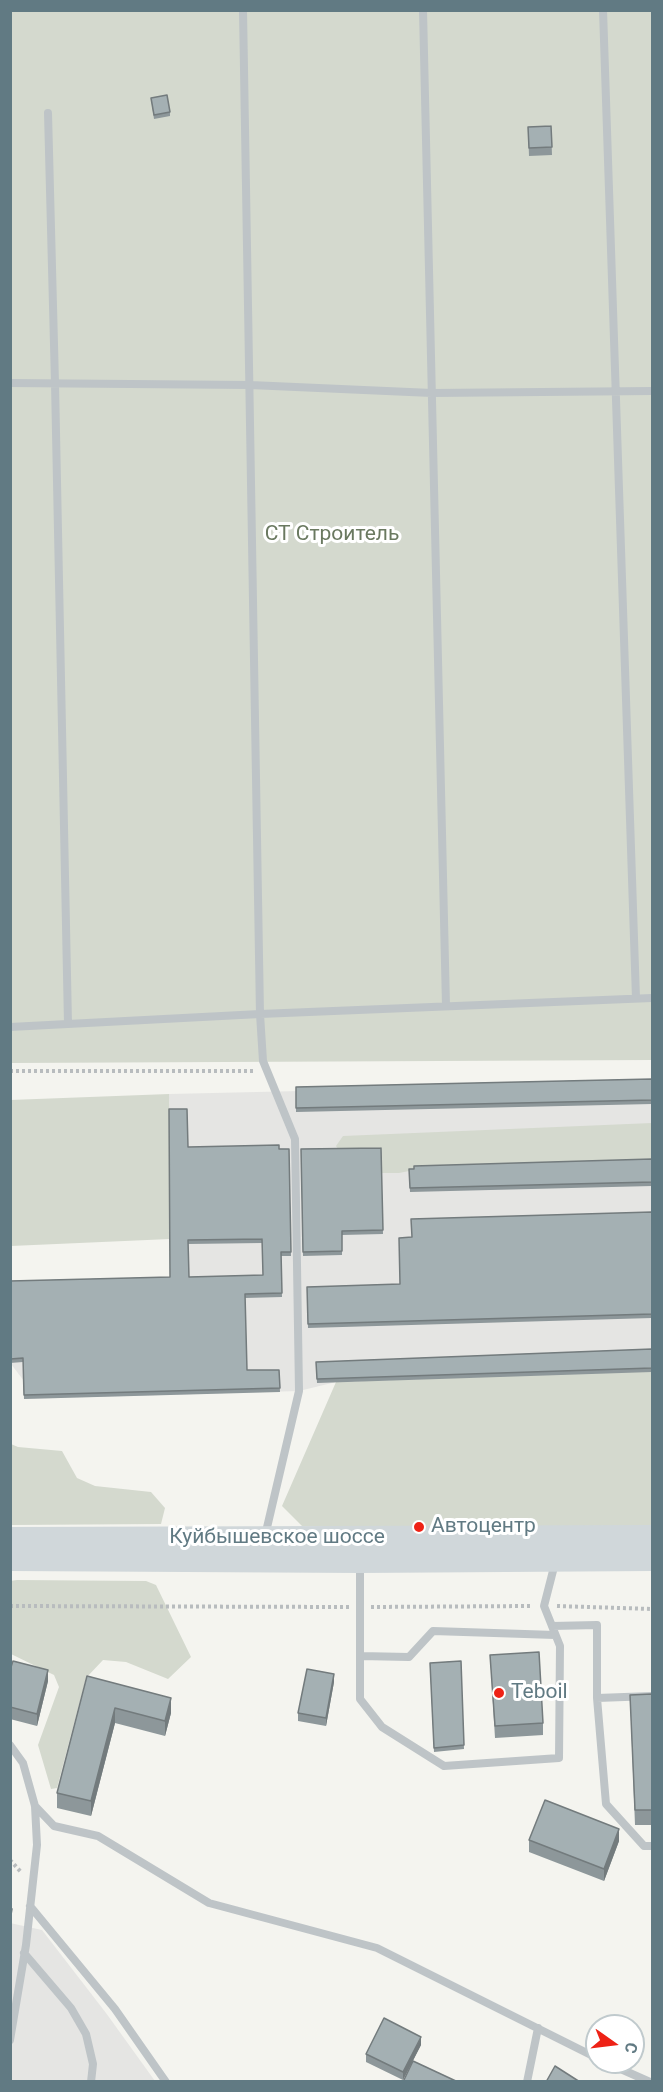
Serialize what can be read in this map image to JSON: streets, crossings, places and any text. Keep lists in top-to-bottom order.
{
  "streets": {
    "main road": ["Куйбышевское шоссе"]
  },
  "parks": ["СТ Строитель"],
  "places": ["Автоцентр", "Teboil"],
  "north": "right"
}
